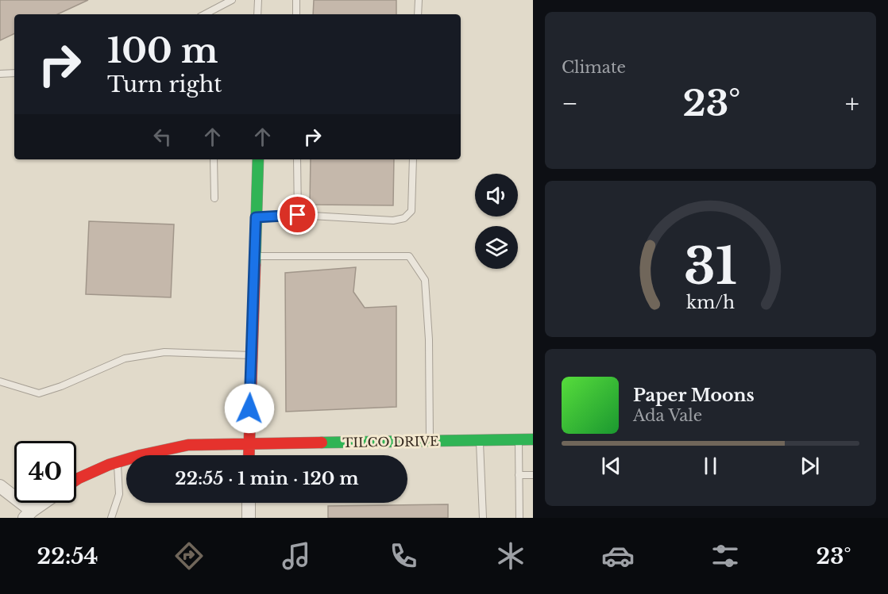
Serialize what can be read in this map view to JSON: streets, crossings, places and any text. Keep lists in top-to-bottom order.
{
  "streets": {
    "street": ["TILCO DRIVE"]
  },
  "page": {
    "tile": "Climate",
    "turn": ["100 m", "Turn right"],
    "heat": ["−", "23°", "+"],
    "song": ["Paper Moons", "Ada Vale"],
    "limit": "40",
    "trip": "22:55 · 1 min · 120 m",
    "tabs": ["22:54", "23°"],
    "gauge": ["31", "km/h"]
  }
}
